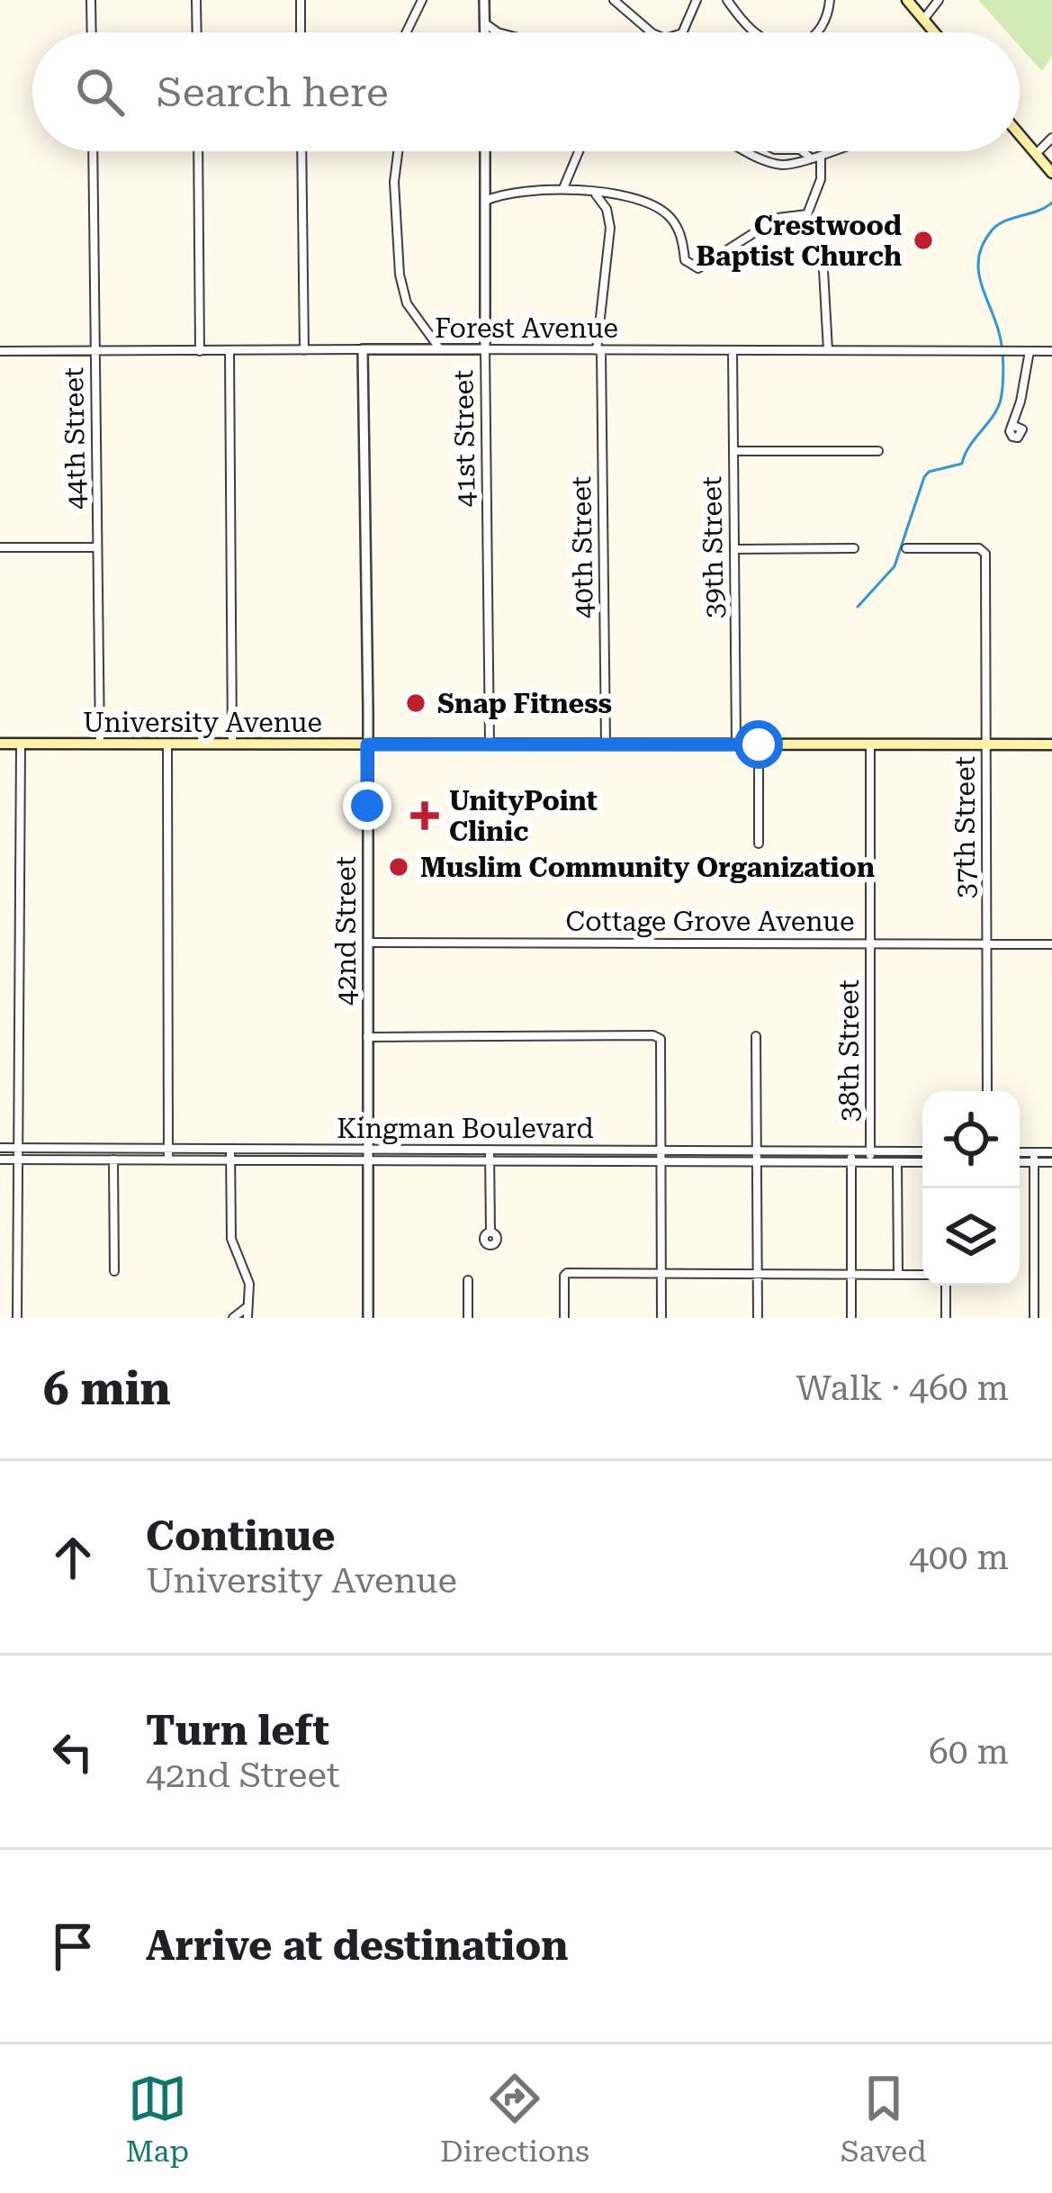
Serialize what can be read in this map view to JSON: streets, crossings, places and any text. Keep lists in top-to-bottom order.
{
  "streets": {
    "main road": ["University Avenue"],
    "street": [
      "Forest Avenue",
      "44th Street",
      "41st Street",
      "40th Street",
      "39th Street",
      "37th Street",
      "Cottage Grove Avenue",
      "42nd Street",
      "38th Street",
      "Kingman Boulevard"
    ]
  },
  "crossings": [
    ["Forest Avenue", "44th Street"],
    ["Forest Avenue", "41st Street"],
    ["Forest Avenue", "40th Street"],
    ["Forest Avenue", "39th Street"],
    ["Forest Avenue", "42nd Street"],
    ["44th Street", "University Avenue"],
    ["41st Street", "University Avenue"],
    ["40th Street", "University Avenue"],
    ["39th Street", "University Avenue"],
    ["University Avenue", "37th Street"],
    ["University Avenue", "42nd Street"],
    ["University Avenue", "38th Street"],
    ["37th Street", "Cottage Grove Avenue"],
    ["Cottage Grove Avenue", "42nd Street"],
    ["Cottage Grove Avenue", "38th Street"],
    ["42nd Street", "Kingman Boulevard"],
    ["38th Street", "Kingman Boulevard"]
  ],
  "places": {
    "other": ["Crestwood Baptist Church", "Snap Fitness", "Muslim Community Organization"],
    "health": ["UnityPoint Clinic"]
  },
  "page": {
    "search": "Search here",
    "heading": ["6 min", "Walk · 460 m"],
    "list": [
      ["Continue", "University Avenue", "400 m"],
      ["Turn left", "42nd Street", "60 m"],
      "Arrive at destination"
    ],
    "nav": ["Map", "Directions", "Saved"]
  }
}
